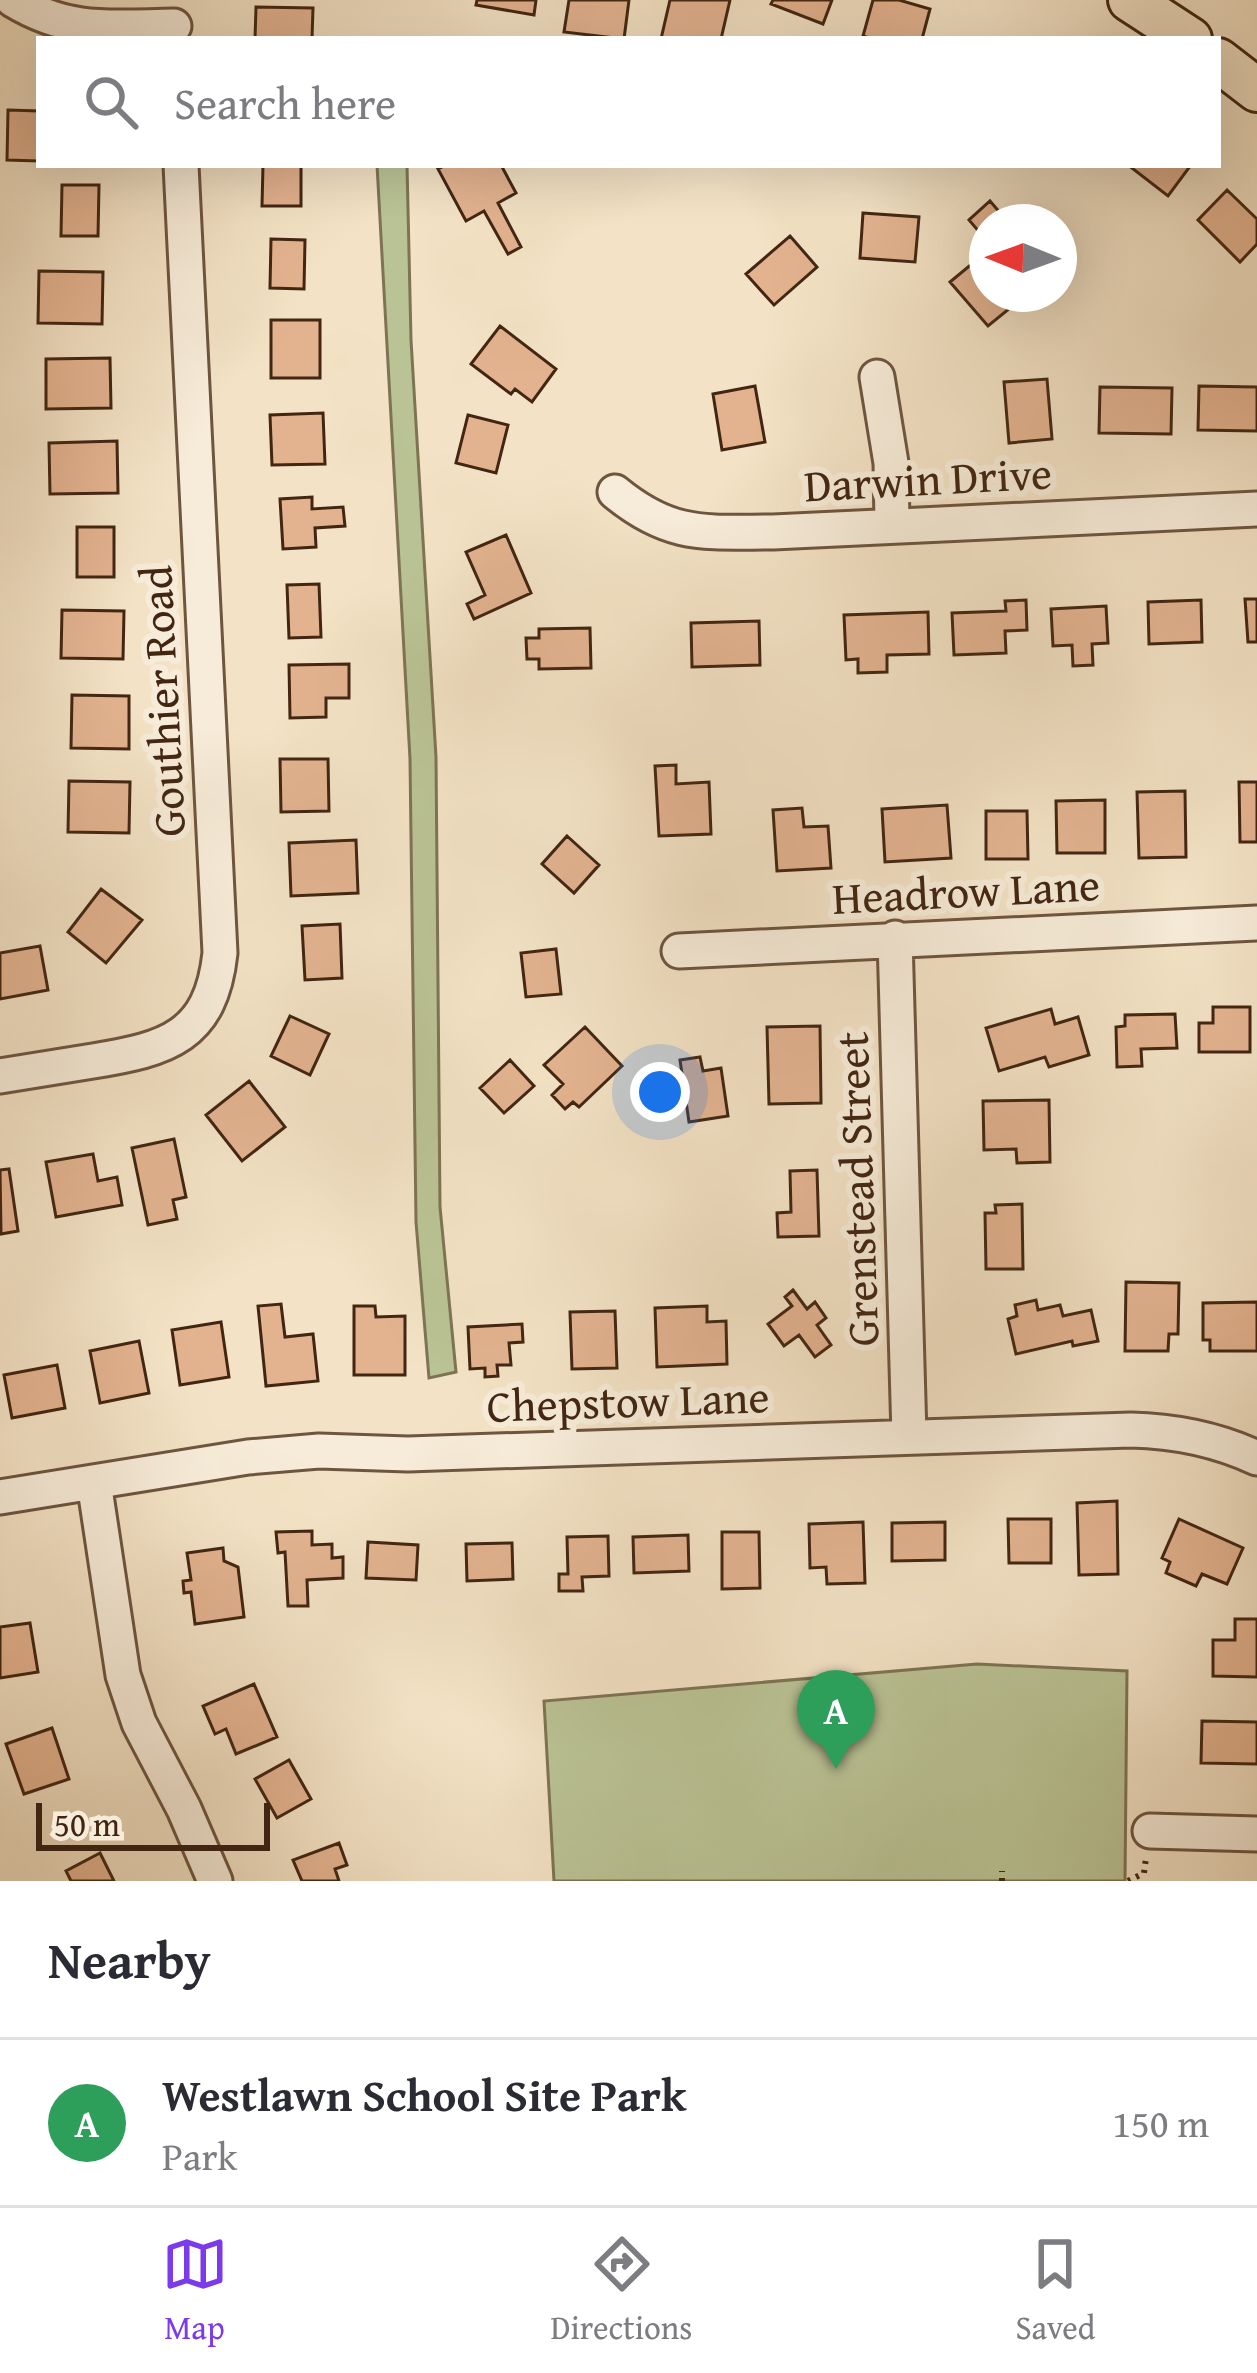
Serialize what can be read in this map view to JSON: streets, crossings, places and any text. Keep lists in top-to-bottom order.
{
  "streets": {
    "street": [
      "Darwin Drive",
      "Gouthier Road",
      "Headrow Lane",
      "Grenstead Street",
      "Chepstow Lane"
    ]
  },
  "crossings": [
    ["Headrow Lane", "Grenstead Street"],
    ["Grenstead Street", "Chepstow Lane"]
  ],
  "scale_bar": "50 m",
  "north": "left",
  "page": {
    "search": "Search here",
    "pins": "A",
    "scale": "50 m",
    "heading": "Nearby",
    "list": [
      {
        "mark": "A",
        "name": "Westlawn School Site Park",
        "note": "Park",
        "value": "150 m"
      }
    ],
    "nav": ["Map", "Directions", "Saved"]
  }
}
